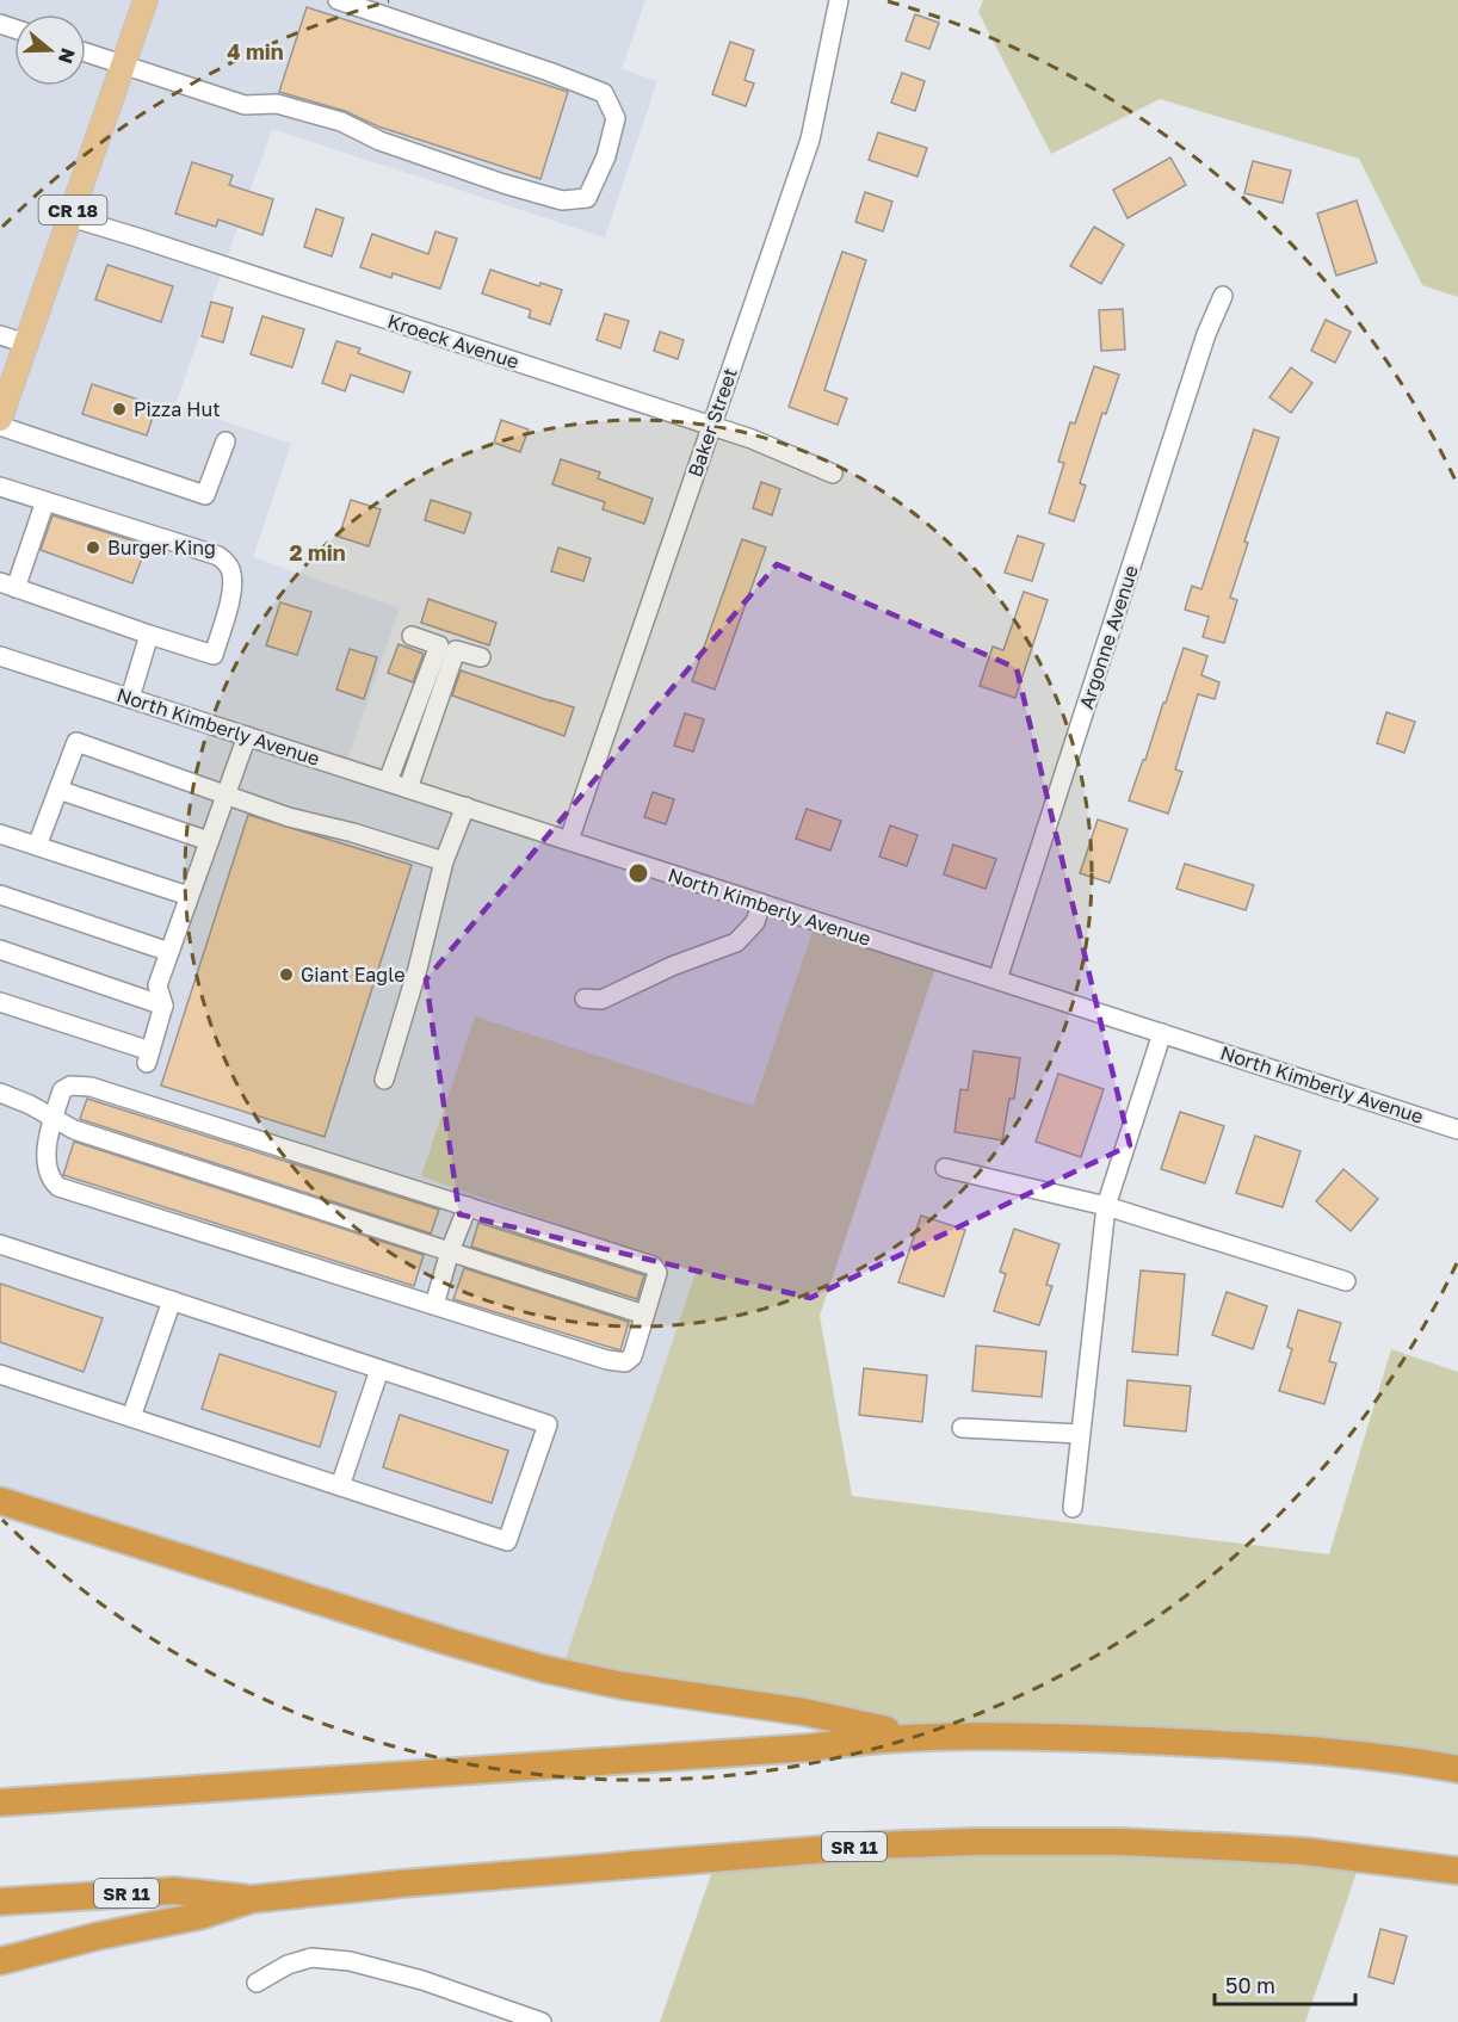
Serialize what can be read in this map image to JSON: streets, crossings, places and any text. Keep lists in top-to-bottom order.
{
  "streets": {
    "highway": ["SR 11"],
    "main road": ["CR 18"],
    "street": [
      "Kroeck Avenue",
      "Baker Street",
      "Argonne Avenue",
      "North Kimberly Avenue"
    ]
  },
  "crossings": [
    ["CR 18", "Kroeck Avenue"],
    ["Kroeck Avenue", "Baker Street"],
    ["Baker Street", "North Kimberly Avenue"],
    ["Argonne Avenue", "North Kimberly Avenue"]
  ],
  "places": ["Pizza Hut", "Burger King", "Giant Eagle"],
  "scale_bar": "50 m",
  "north": "right",
  "rings": ["4 min", "2 min"]
}
